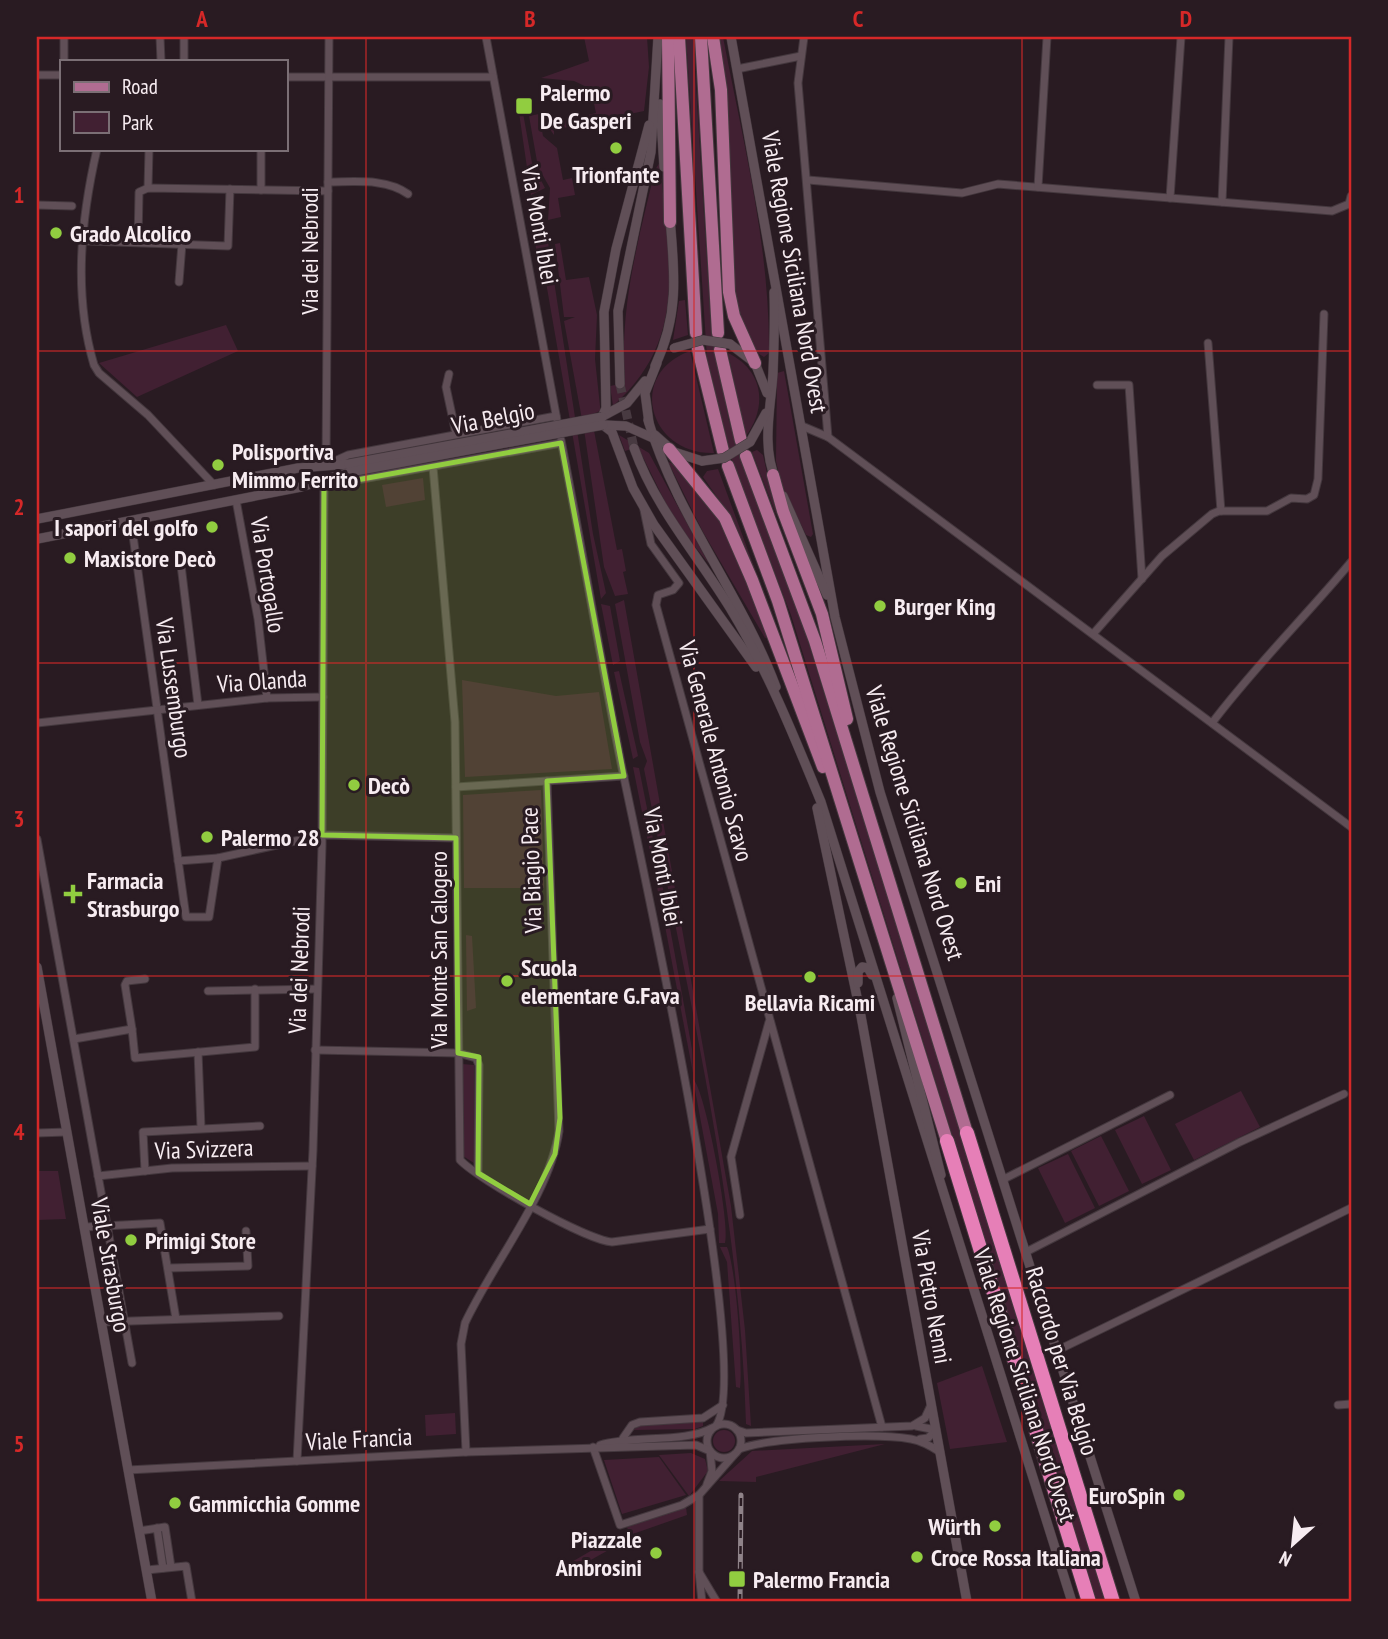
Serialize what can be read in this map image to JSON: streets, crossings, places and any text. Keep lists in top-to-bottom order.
{
  "streets": {
    "highway": ["Raccordo per Via Belgio"],
    "main road": ["Viale Regione Siciliana Nord Ovest"],
    "street": [
      "Via Monti Iblei",
      "Via dei Nebrodi",
      "Via Belgio",
      "Via Portogallo",
      "Via Olanda",
      "Via Lussemburgo",
      "Via Generale Antonio Scavo",
      "Via Biagio Pace",
      "Via Monte San Calogero",
      "Via Svizzera",
      "Viale Strasburgo",
      "Via Pietro Nenni",
      "Viale Francia"
    ]
  },
  "crossings": [
    ["Via Monti Iblei", "Via Belgio"],
    ["Via Monti Iblei", "Via Monte San Calogero"],
    ["Via Monti Iblei", "Viale Francia"],
    ["Via dei Nebrodi", "Via Belgio"],
    ["Via dei Nebrodi", "Via Olanda"],
    ["Via dei Nebrodi", "Via Svizzera"],
    ["Via dei Nebrodi", "Viale Francia"],
    ["Viale Regione Siciliana Nord Ovest", "Via Pietro Nenni"],
    ["Viale Regione Siciliana Nord Ovest", "Raccordo per Via Belgio"],
    ["Via Belgio", "Via Portogallo"],
    ["Via Belgio", "Via Lussemburgo"],
    ["Via Belgio", "Via Monte San Calogero"],
    ["Via Portogallo", "Via Olanda"],
    ["Via Olanda", "Via Lussemburgo"],
    ["Via Biagio Pace", "Via Monte San Calogero"],
    ["Via Biagio Pace", "Viale Francia"],
    ["Via Svizzera", "Viale Strasburgo"],
    ["Viale Strasburgo", "Viale Francia"]
  ],
  "places": {
    "transit": ["Palermo De Gasperi", "Palermo Francia"],
    "other": [
      "Trionfante",
      "Grado Alcolico",
      "Polisportiva Mimmo Ferrito",
      "I sapori del golfo",
      "Maxistore Decò",
      "Burger King",
      "Decò",
      "Palermo 28",
      "Eni",
      "Bellavia Ricami",
      "Scuola elementare G.Fava",
      "Primigi Store",
      "EuroSpin",
      "Gammicchia Gomme",
      "Würth",
      "Piazzale Ambrosini",
      "Croce Rossa Italiana"
    ],
    "health": ["Farmacia Strasburgo"]
  },
  "legend": ["Road", "Park"],
  "north": "bottom left",
  "grid": {
    "columns": [
      "A",
      "B",
      "C",
      "D"
    ],
    "rows": [
      "1",
      "2",
      "3",
      "4",
      "5"
    ]
  }
}
